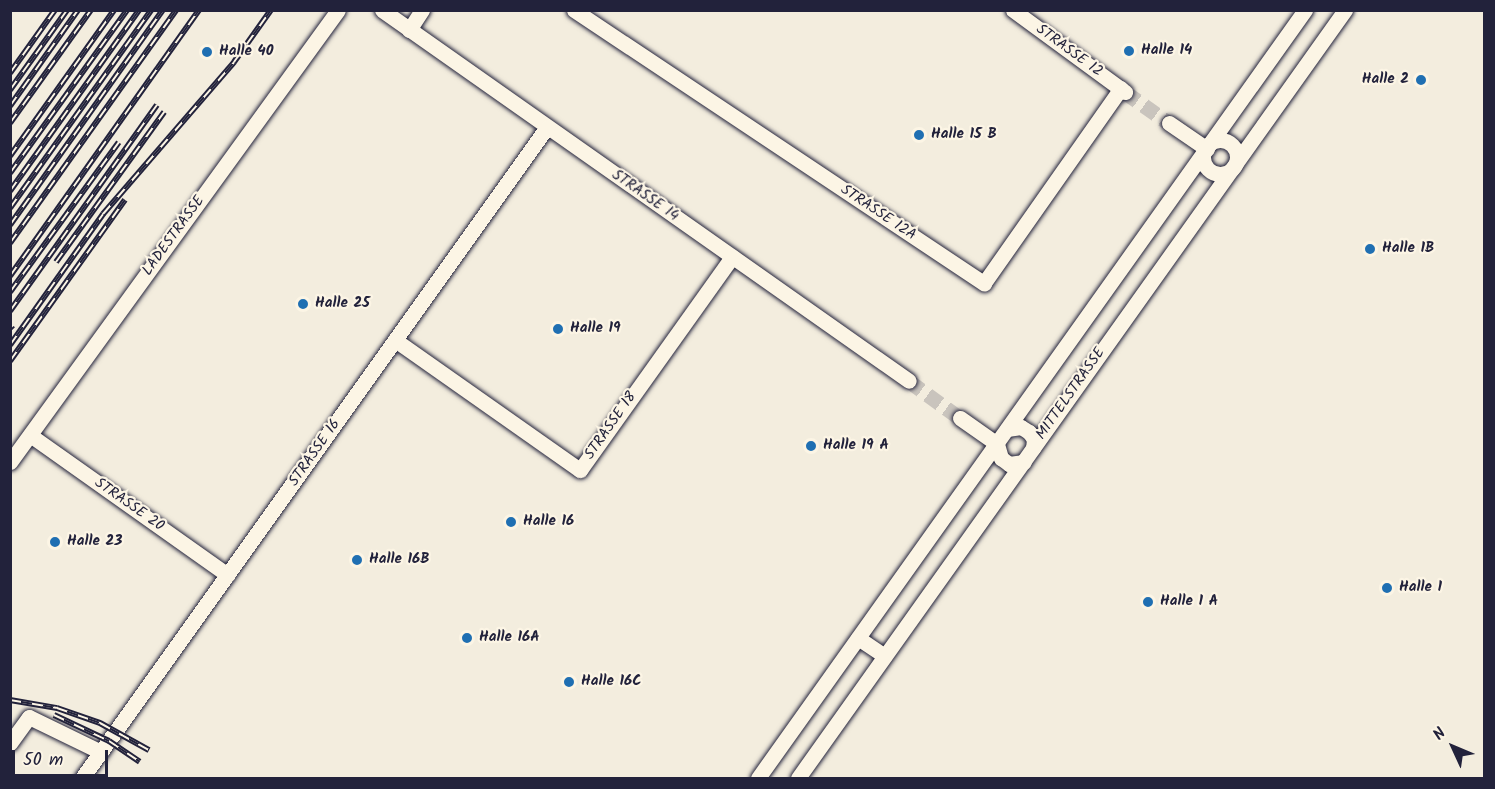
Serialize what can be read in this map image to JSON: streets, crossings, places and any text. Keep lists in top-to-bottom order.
{
  "streets": {
    "street": [
      "STRASSE 12",
      "STRASSE 14",
      "STRASSE 12A",
      "LADESTRASSE",
      "MITTELSTRASSE",
      "STRASSE 18",
      "STRASSE 16",
      "STRASSE 20"
    ]
  },
  "crossings": [
    ["STRASSE 12", "STRASSE 12A"],
    ["STRASSE 14", "STRASSE 18"],
    ["STRASSE 14", "STRASSE 16"],
    ["LADESTRASSE", "STRASSE 20"],
    ["STRASSE 18", "STRASSE 16"],
    ["STRASSE 16", "STRASSE 20"]
  ],
  "places": [
    "Halle 14",
    "Halle 40",
    "Halle 2",
    "Halle 15 B",
    "Halle 1B",
    "Halle 25",
    "Halle 19",
    "Halle 19 A",
    "Halle 16",
    "Halle 23",
    "Halle 16B",
    "Halle 1",
    "Halle 1 A",
    "Halle 16A",
    "Halle 16C"
  ],
  "scale_bar": "50 m",
  "north": "top left"
}
